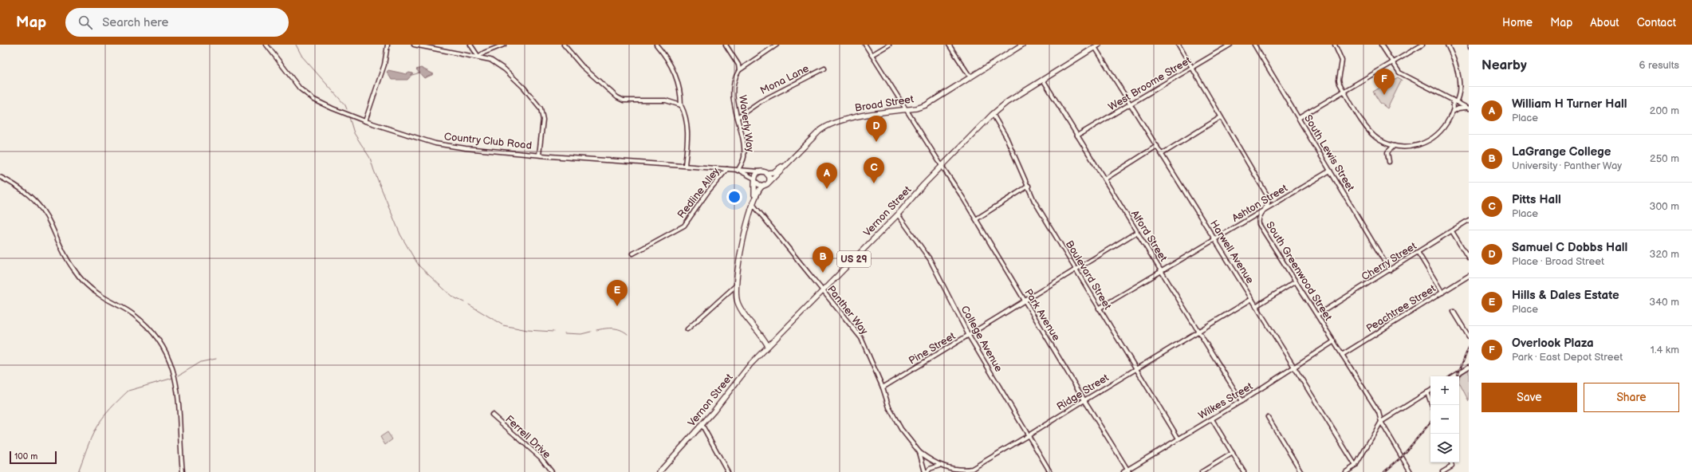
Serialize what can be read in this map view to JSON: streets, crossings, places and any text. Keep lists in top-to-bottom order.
{
  "streets": {
    "main road": ["Broad Street", "Vernon Street", "US 29"],
    "street": [
      "Mona Lane",
      "West Broome Street",
      "Waverly Way",
      "Country Club Road",
      "South Lewis Street",
      "Redline Alley",
      "Ashton Street",
      "Alford Street",
      "Harwell Avenue",
      "Cherry Street",
      "South Greenwood Street",
      "Boulevard Street",
      "Peachtree Street",
      "Panther Way",
      "Park Avenue",
      "College Avenue",
      "Pine Street",
      "Ridge Street",
      "Wilkes Street",
      "Ferrell Drive"
    ]
  },
  "crossings": [
    ["Mona Lane", "Waverly Way"],
    ["West Broome Street", "Alford Street"],
    ["West Broome Street", "Harwell Avenue"],
    ["West Broome Street", "South Greenwood Street"],
    ["Broad Street", "Country Club Road"],
    ["Broad Street", "Park Avenue"],
    ["Waverly Way", "Country Club Road"],
    ["Country Club Road", "Redline Alley"],
    ["South Lewis Street", "Ashton Street"],
    ["South Lewis Street", "Cherry Street"],
    ["Ashton Street", "Alford Street"],
    ["Ashton Street", "Harwell Avenue"],
    ["Ashton Street", "South Greenwood Street"],
    ["Ashton Street", "Boulevard Street"],
    ["Vernon Street", "Alford Street"],
    ["Vernon Street", "Harwell Avenue"],
    ["Vernon Street", "Boulevard Street"],
    ["Vernon Street", "Panther Way"],
    ["Vernon Street", "Park Avenue"],
    ["Vernon Street", "College Avenue"],
    ["Alford Street", "Pine Street"],
    ["Alford Street", "Ridge Street"],
    ["Alford Street", "Wilkes Street"],
    ["Harwell Avenue", "Ridge Street"],
    ["Harwell Avenue", "Wilkes Street"],
    ["Cherry Street", "South Greenwood Street"],
    ["South Greenwood Street", "Peachtree Street"],
    ["South Greenwood Street", "Wilkes Street"],
    ["Boulevard Street", "Pine Street"],
    ["Boulevard Street", "Ridge Street"],
    ["Boulevard Street", "Wilkes Street"],
    ["Panther Way", "Pine Street"],
    ["Panther Way", "Ridge Street"],
    ["Park Avenue", "Pine Street"],
    ["Park Avenue", "Ridge Street"],
    ["Park Avenue", "Wilkes Street"],
    ["College Avenue", "Pine Street"],
    ["College Avenue", "Ridge Street"]
  ],
  "scale_bar": "100 m",
  "page": {
    "header": "Map",
    "search": "Search here",
    "nav": [
      "Home",
      "Map",
      "About",
      "Contact"
    ],
    "heading": ["Nearby", "6 results"],
    "pins": [
      "F",
      "D",
      "C",
      "A",
      "B",
      "E"
    ],
    "list": [
      {
        "mark": "A",
        "name": "William H Turner Hall",
        "note": "Place",
        "value": "200 m"
      },
      {
        "mark": "B",
        "name": "LaGrange College",
        "note": "University · Panther Way",
        "value": "250 m"
      },
      {
        "mark": "C",
        "name": "Pitts Hall",
        "note": "Place",
        "value": "300 m"
      },
      {
        "mark": "D",
        "name": "Samuel C Dobbs Hall",
        "note": "Place · Broad Street",
        "value": "320 m"
      },
      {
        "mark": "E",
        "name": "Hills & Dales Estate",
        "note": "Place",
        "value": "340 m"
      },
      {
        "mark": "F",
        "name": "Overlook Plaza",
        "note": "Park · East Depot Street",
        "value": "1.4 km"
      }
    ],
    "buttons": ["Save", "Share"],
    "map_buttons": ["+", "−"],
    "scale": "100 m"
  }
}
